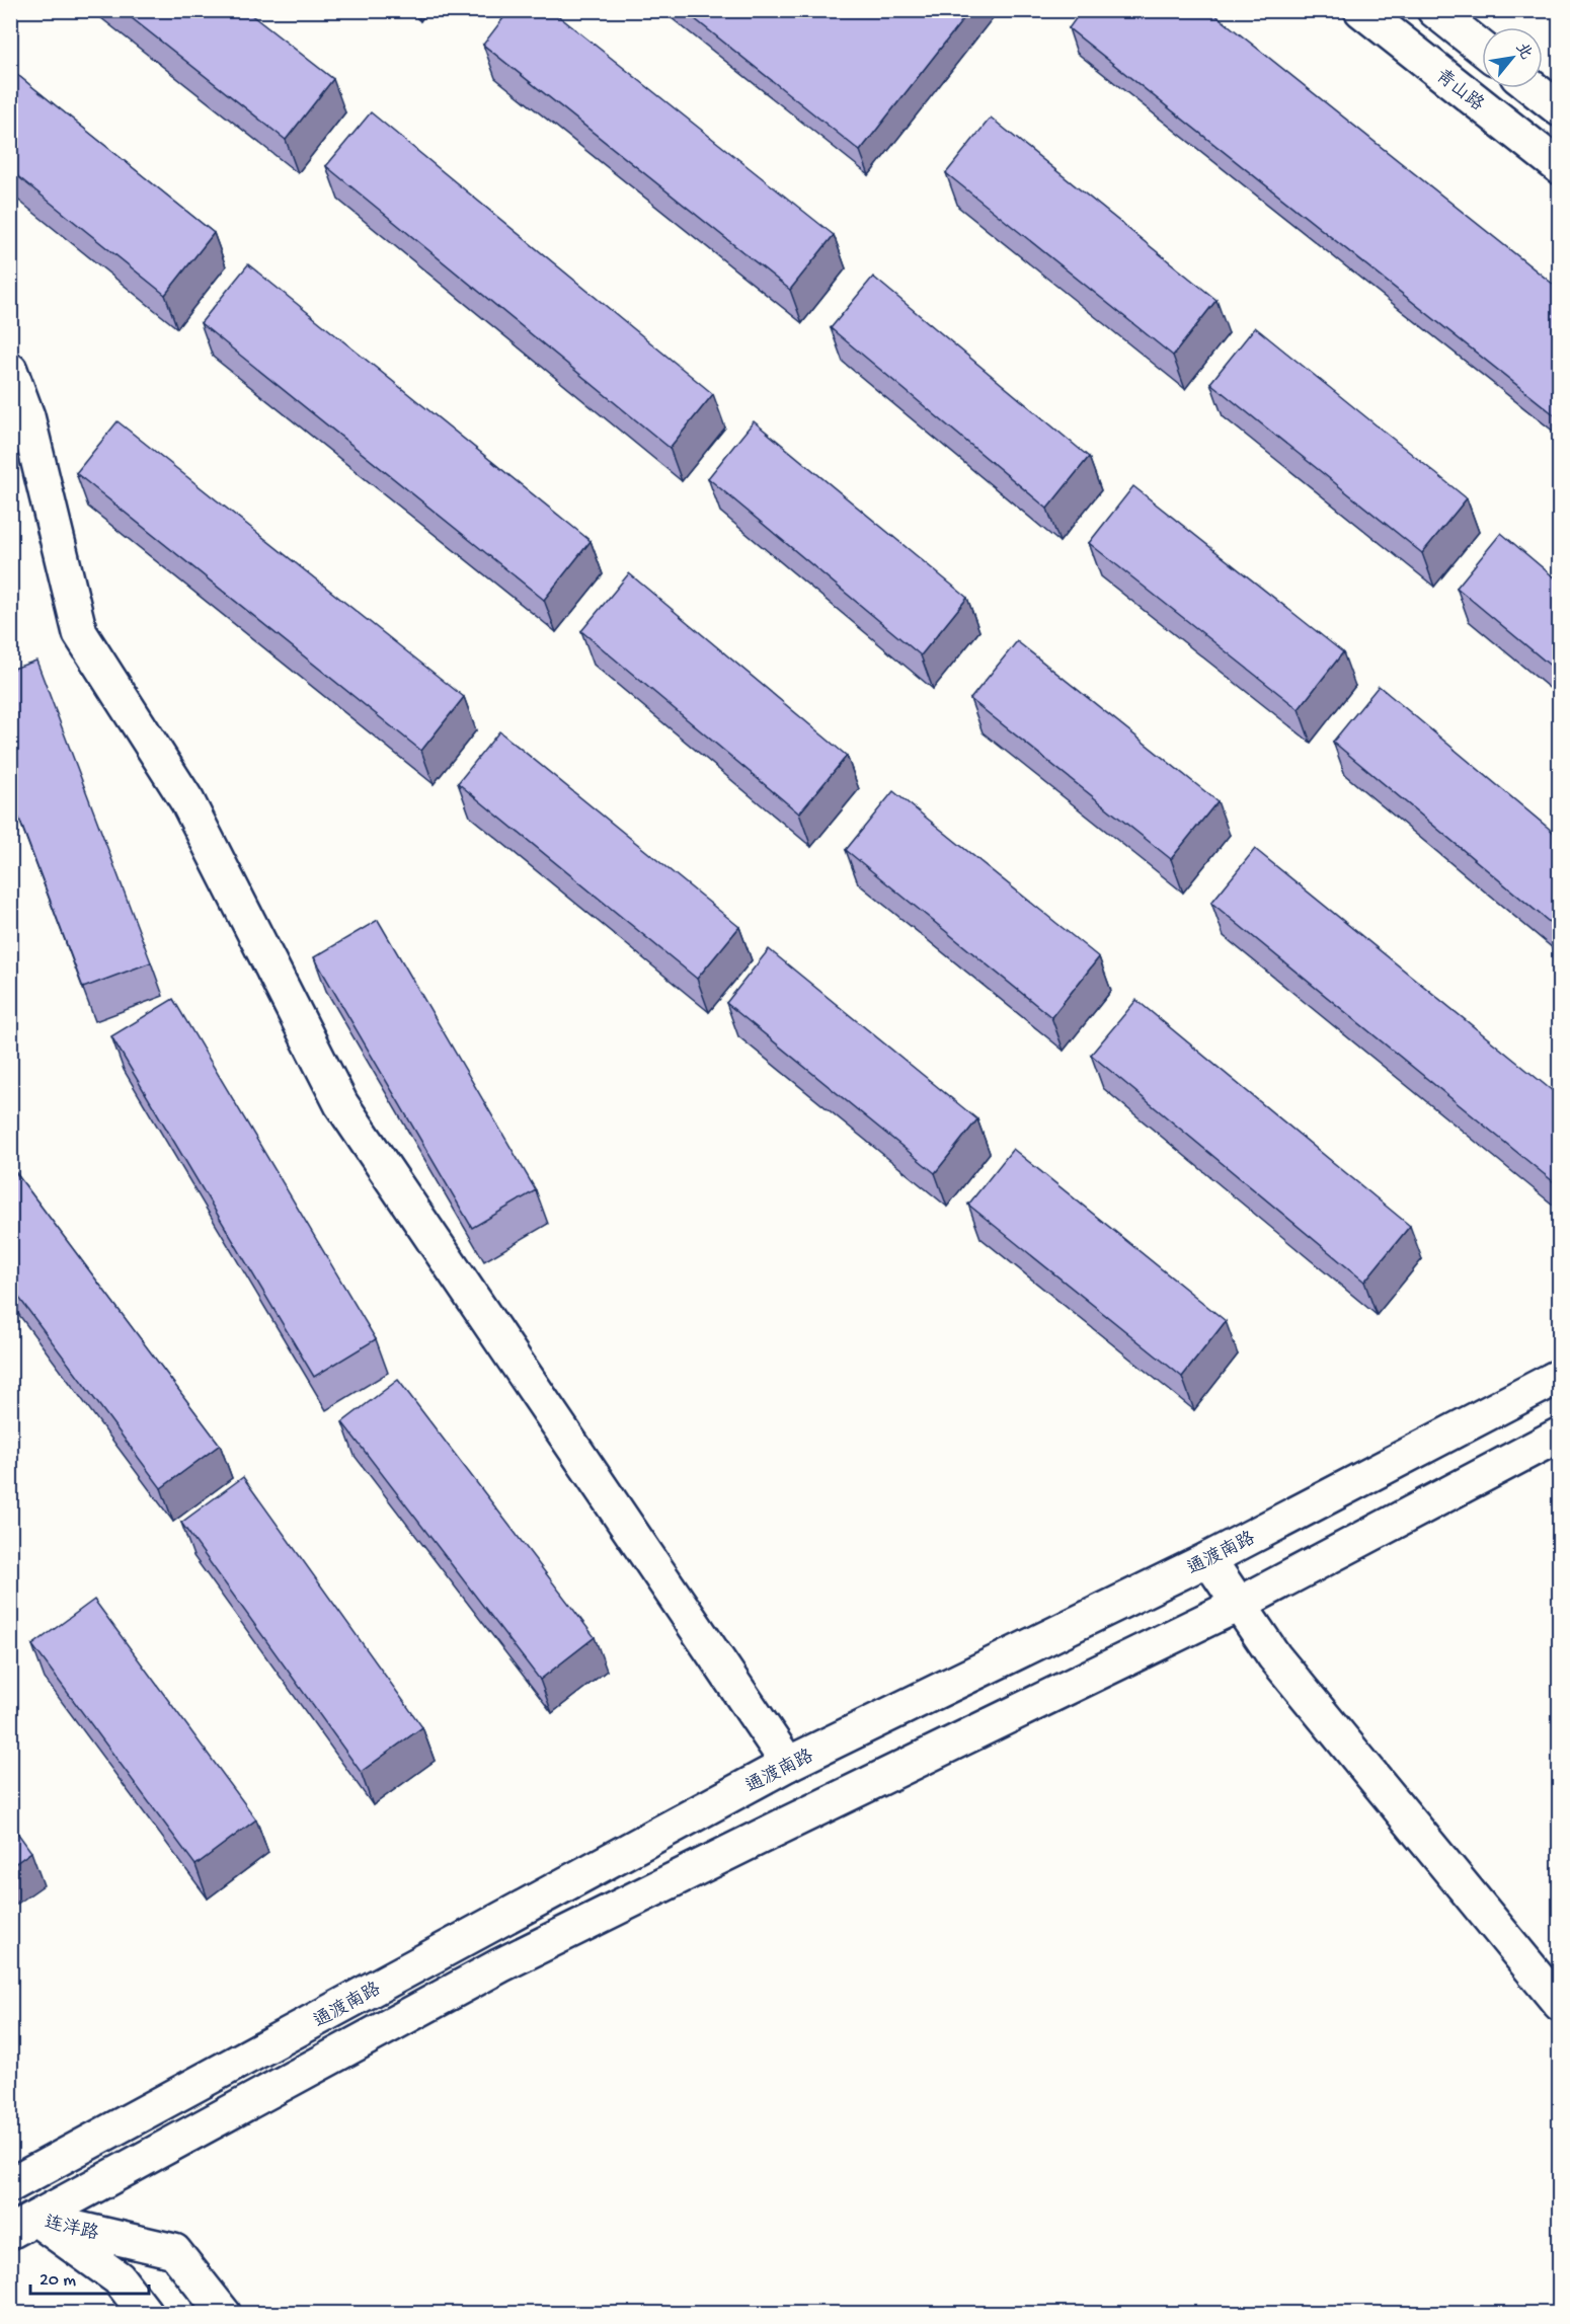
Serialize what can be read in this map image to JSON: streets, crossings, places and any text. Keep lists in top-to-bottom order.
{
  "streets": {
    "main road": ["青山路", "通渡南路", "连洋路"]
  },
  "scale_bar": "20 m",
  "north": "top right"
}
